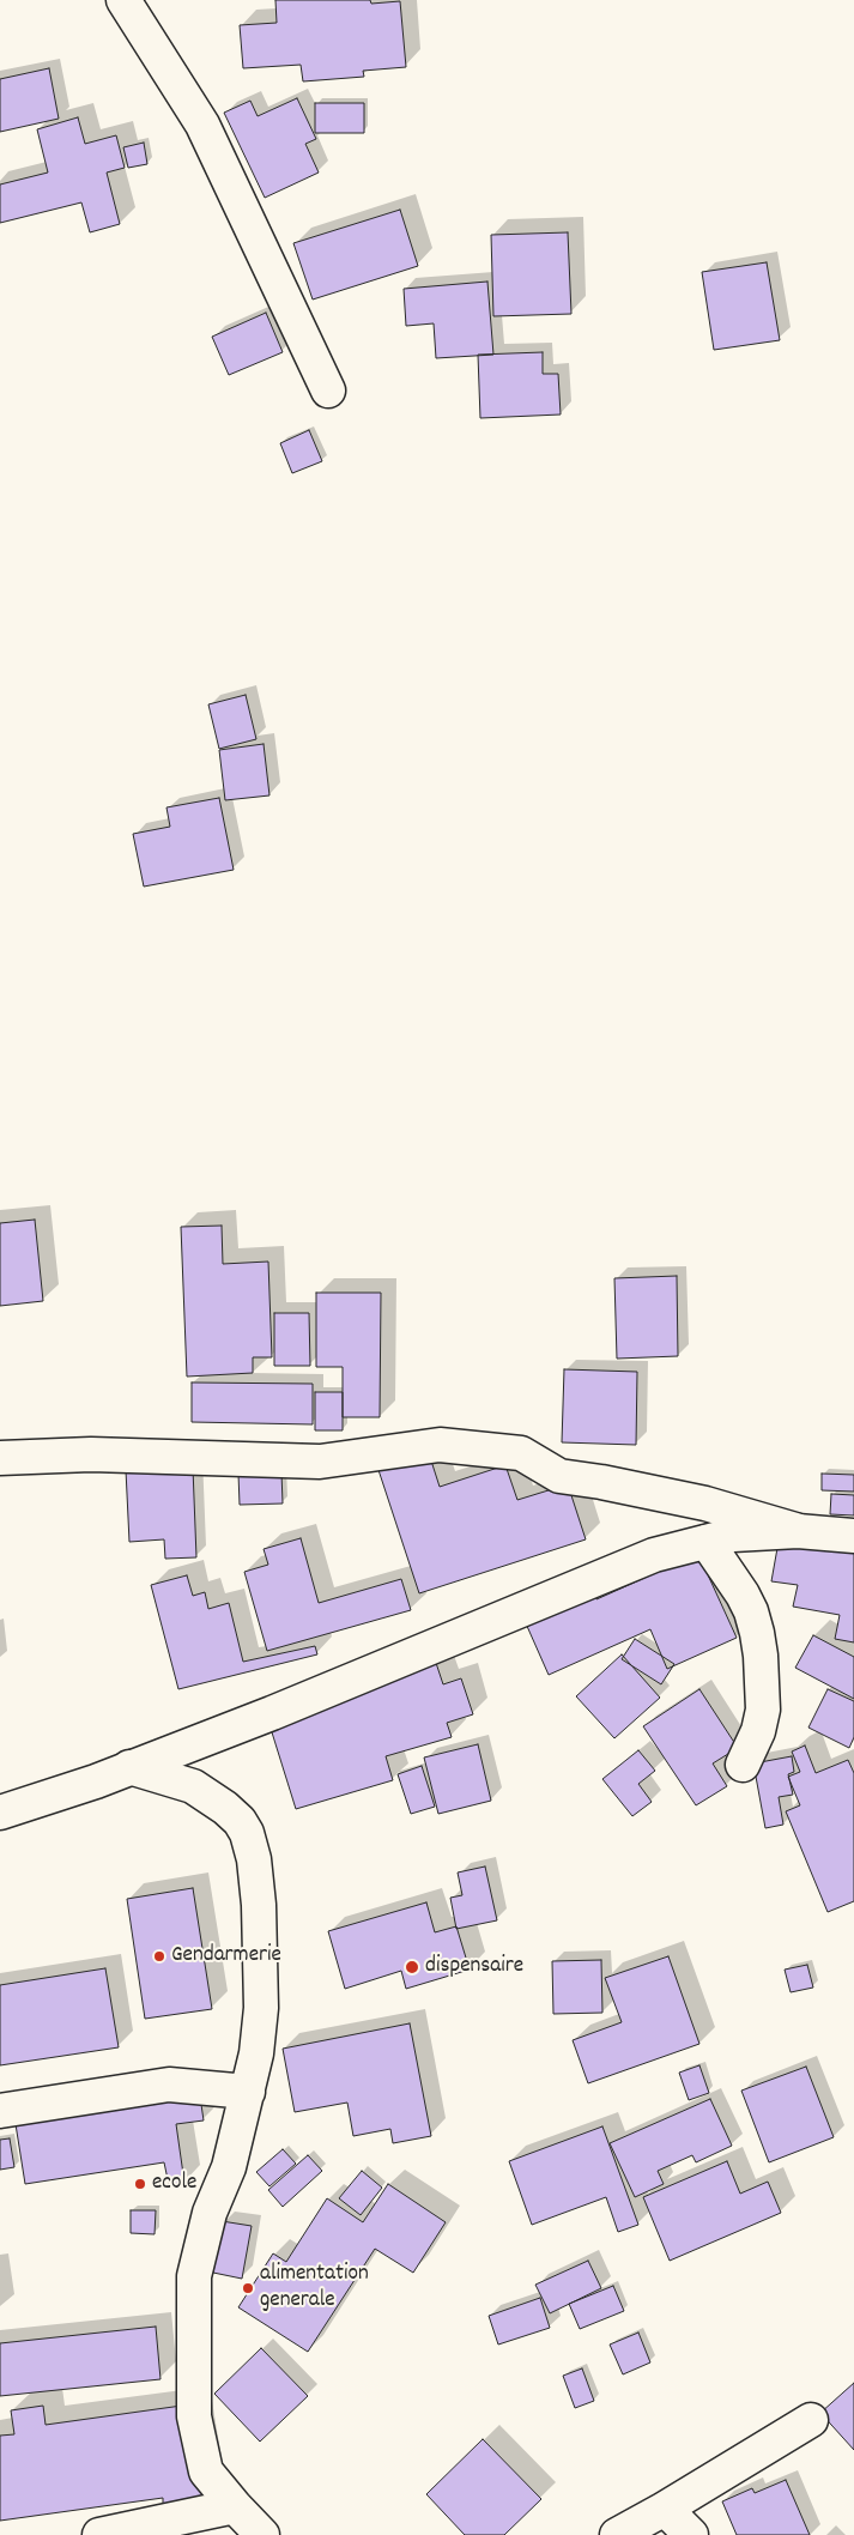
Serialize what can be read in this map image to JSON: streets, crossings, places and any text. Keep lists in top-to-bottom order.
{
  "places": [
    "Gendarmerie",
    "dispensaire",
    "ecole",
    "alimentation generale"
  ]
}
